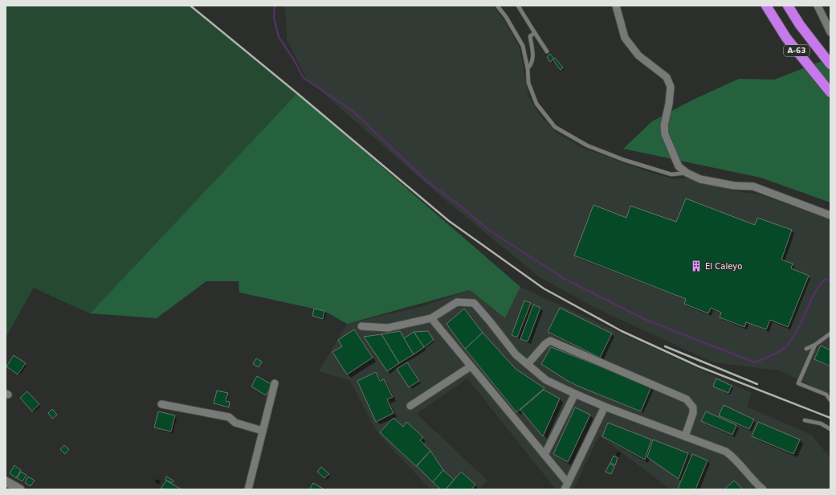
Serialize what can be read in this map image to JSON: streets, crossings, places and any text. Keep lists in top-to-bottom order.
{
  "streets": {
    "highway": ["A-63"]
  },
  "places": {
    "building": ["El Caleyo"]
  }
}
